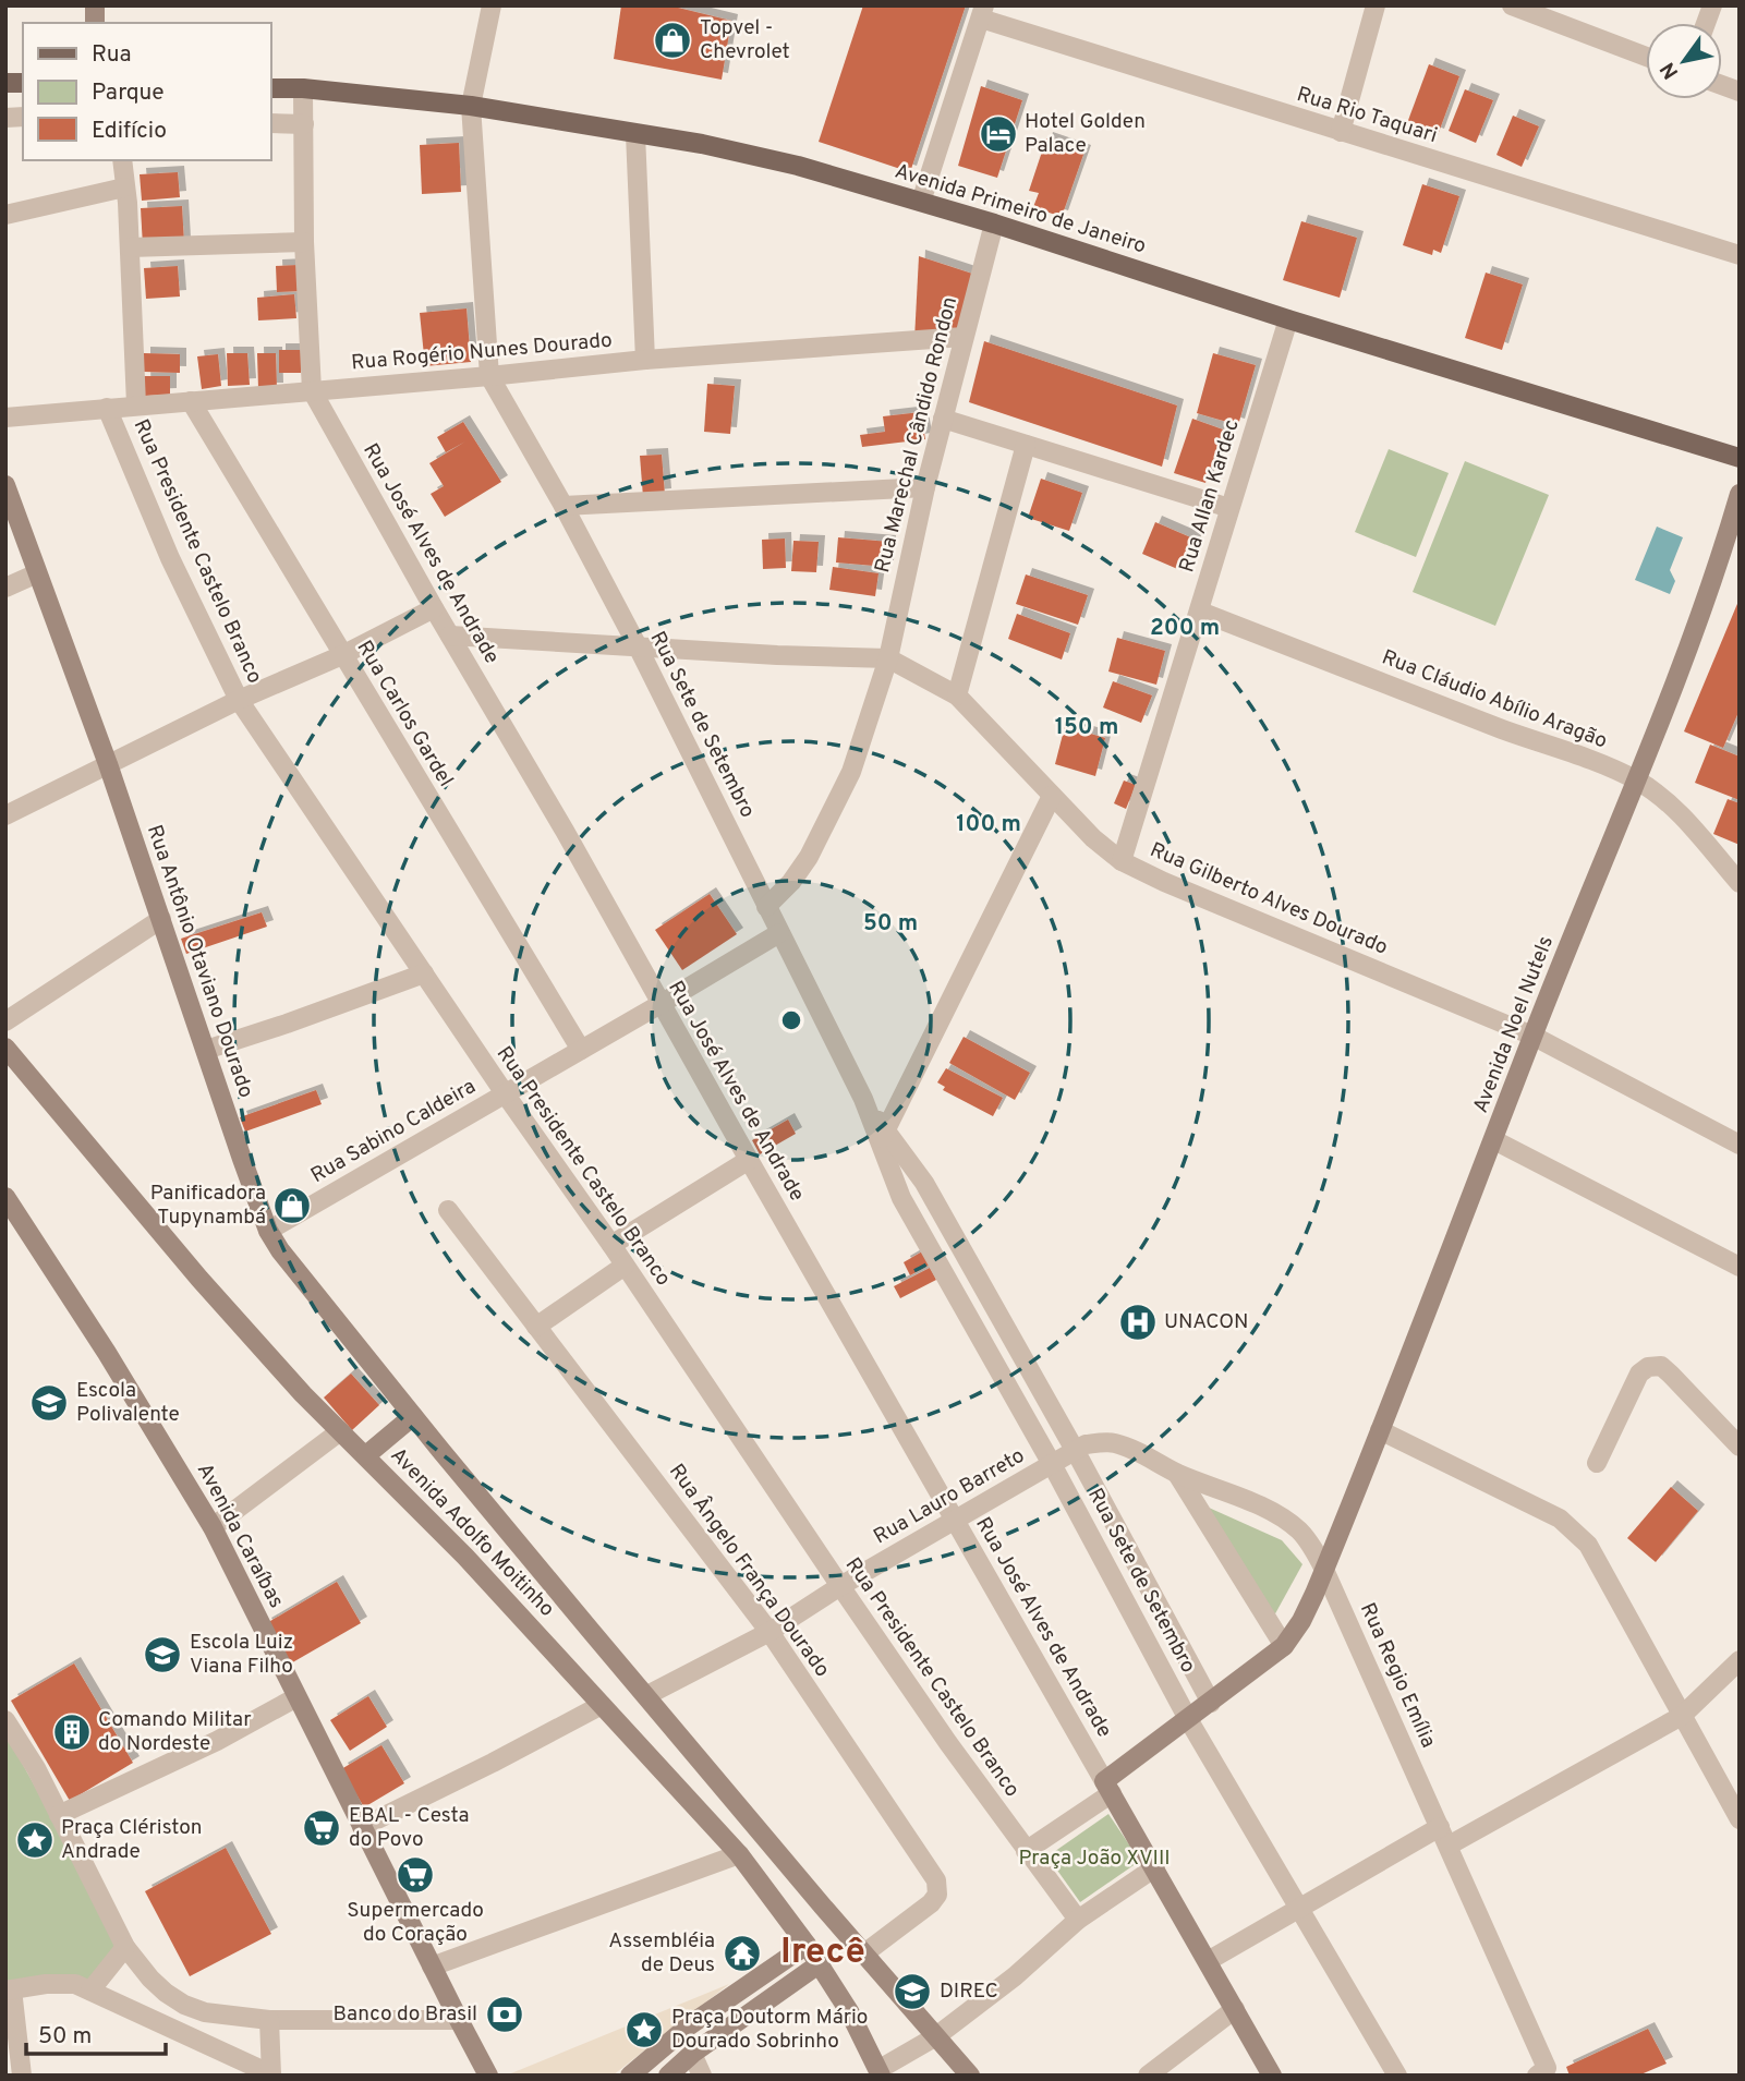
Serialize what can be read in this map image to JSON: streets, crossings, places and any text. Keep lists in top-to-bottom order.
{
  "streets": {
    "main road": ["Avenida Primeiro de Janeiro"],
    "street": [
      "Rua Rio Taquari",
      "Rua Rogério Nunes Dourado",
      "Rua Marechal Cândido Rondon",
      "Rua Allan Kardec",
      "Rua Presidente Castelo Branco",
      "Rua José Alves de Andrade",
      "Rua Cláudio Abílio Aragão",
      "Rua Carlos Gardel",
      "Rua Sete de Setembro",
      "Rua Gilberto Alves Dourado",
      "Rua Antônio Otaviano Dourado",
      "Avenida Noel Nutels",
      "Rua Sabino Caldeira",
      "Rua Lauro Barreto",
      "Avenida Adolfo Moitinho",
      "Avenida Caraíbas",
      "Rua Ângelo França Dourado",
      "Rua Regio Emília"
    ]
  },
  "crossings": [
    ["Avenida Primeiro de Janeiro", "Rua Marechal Cândido Rondon"],
    ["Avenida Primeiro de Janeiro", "Rua Allan Kardec"],
    ["Avenida Primeiro de Janeiro", "Rua José Alves de Andrade"],
    ["Rua Rogério Nunes Dourado", "Rua Marechal Cândido Rondon"],
    ["Rua Rogério Nunes Dourado", "Rua Presidente Castelo Branco"],
    ["Rua Rogério Nunes Dourado", "Rua José Alves de Andrade"],
    ["Rua Rogério Nunes Dourado", "Rua Carlos Gardel"],
    ["Rua Rogério Nunes Dourado", "Rua Sete de Setembro"],
    ["Rua Marechal Cândido Rondon", "Rua Sete de Setembro"],
    ["Rua Marechal Cândido Rondon", "Rua Gilberto Alves Dourado"],
    ["Rua Allan Kardec", "Rua Cláudio Abílio Aragão"],
    ["Rua Allan Kardec", "Rua Gilberto Alves Dourado"],
    ["Rua Presidente Castelo Branco", "Rua Sabino Caldeira"],
    ["Rua Presidente Castelo Branco", "Rua Lauro Barreto"],
    ["Rua José Alves de Andrade", "Rua Gilberto Alves Dourado"],
    ["Rua José Alves de Andrade", "Avenida Noel Nutels"],
    ["Rua José Alves de Andrade", "Rua Sabino Caldeira"],
    ["Rua José Alves de Andrade", "Rua Lauro Barreto"],
    ["Rua Cláudio Abílio Aragão", "Avenida Noel Nutels"],
    ["Rua Carlos Gardel", "Rua Sabino Caldeira"],
    ["Rua Sete de Setembro", "Rua Gilberto Alves Dourado"],
    ["Rua Sete de Setembro", "Avenida Noel Nutels"],
    ["Rua Sete de Setembro", "Rua Sabino Caldeira"],
    ["Rua Sete de Setembro", "Rua Lauro Barreto"],
    ["Rua Sete de Setembro", "Rua Regio Emília"],
    ["Rua Gilberto Alves Dourado", "Avenida Noel Nutels"],
    ["Rua Antônio Otaviano Dourado", "Rua Sabino Caldeira"],
    ["Rua Antônio Otaviano Dourado", "Avenida Adolfo Moitinho"],
    ["Avenida Noel Nutels", "Rua Regio Emília"],
    ["Rua Lauro Barreto", "Avenida Adolfo Moitinho"],
    ["Rua Lauro Barreto", "Rua Ângelo França Dourado"],
    ["Rua Lauro Barreto", "Rua Regio Emília"],
    ["Avenida Adolfo Moitinho", "Rua Ângelo França Dourado"]
  ],
  "districts": ["Irecê"],
  "parks": ["Praça João XVIII"],
  "places": {
    "shop": ["Topvel - Chevrolet", "Panificadora Tupynambá"],
    "hotel": ["Hotel Golden Palace"],
    "hospital": ["UNACON"],
    "school or university": ["Escola Polivalente", "Escola Luiz Viana Filho", "DIREC"],
    "building": ["Comando Militar do Nordeste"],
    "supermarket": ["EBAL - Cesta do Povo", "Supermercado do Coração"],
    "place": ["Praça Clériston Andrade", "Praça Doutorm Mário Dourado Sobrinho"],
    "temple": ["Assembléia de Deus"],
    "bank": ["Banco do Brasil"]
  },
  "legend": ["Rua", "Parque", "Edifício"],
  "scale_bar": "50 m",
  "north": "bottom left",
  "rings": [
    "200 m",
    "150 m",
    "100 m",
    "50 m"
  ]
}
